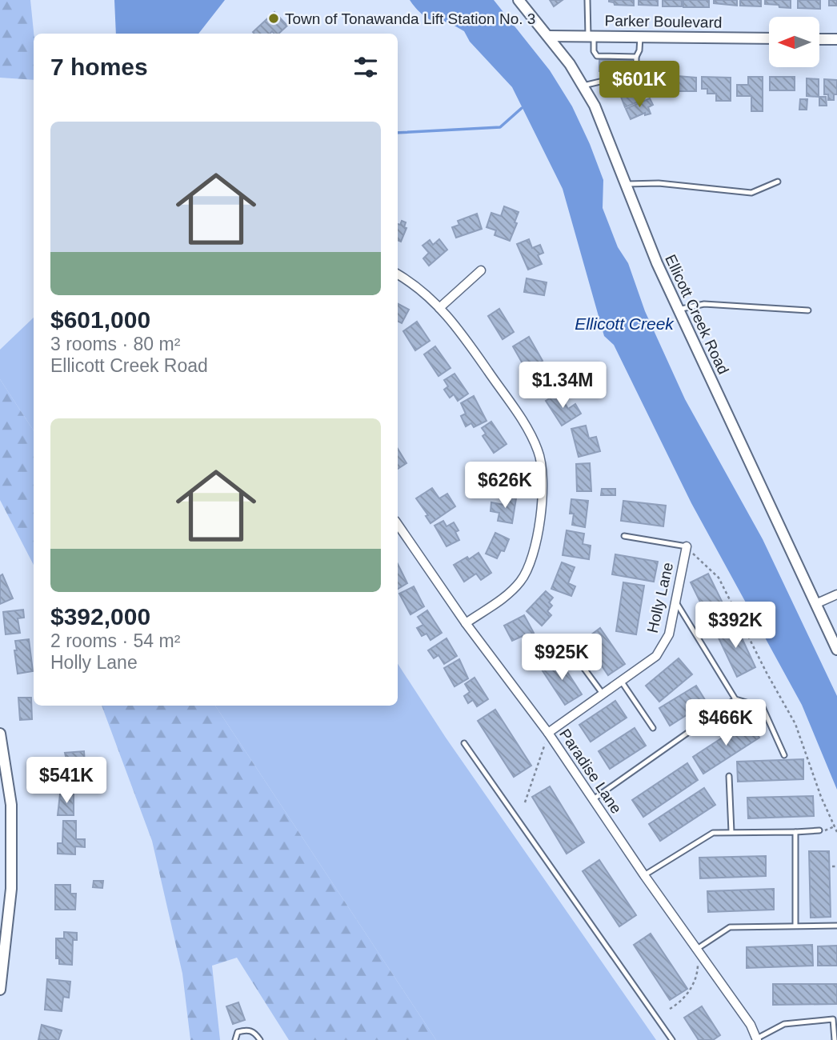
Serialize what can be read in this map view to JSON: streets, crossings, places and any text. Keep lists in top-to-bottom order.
{
  "streets": {
    "street": [
      "Parker Boulevard",
      "Ellicott Creek Road",
      "Holly Lane",
      "Paradise Lane"
    ]
  },
  "crossings": [
    ["Parker Boulevard", "Ellicott Creek Road"],
    ["Holly Lane", "Paradise Lane"]
  ],
  "water": ["Ellicott Creek"],
  "places": ["Town of Tonawanda Lift Station No. 3"],
  "north": "left",
  "page": {
    "heading": "7 homes",
    "price": [
      "$601K",
      "$1.34M",
      "$626K",
      "$392K",
      "$925K",
      "$466K",
      "$541K"
    ],
    "list": [
      {
        "name": "$601,000",
        "note": "3 rooms · 80 m² · Ellicott Creek Road"
      },
      {
        "name": "$392,000",
        "note": "2 rooms · 54 m² · Holly Lane"
      }
    ]
  }
}
